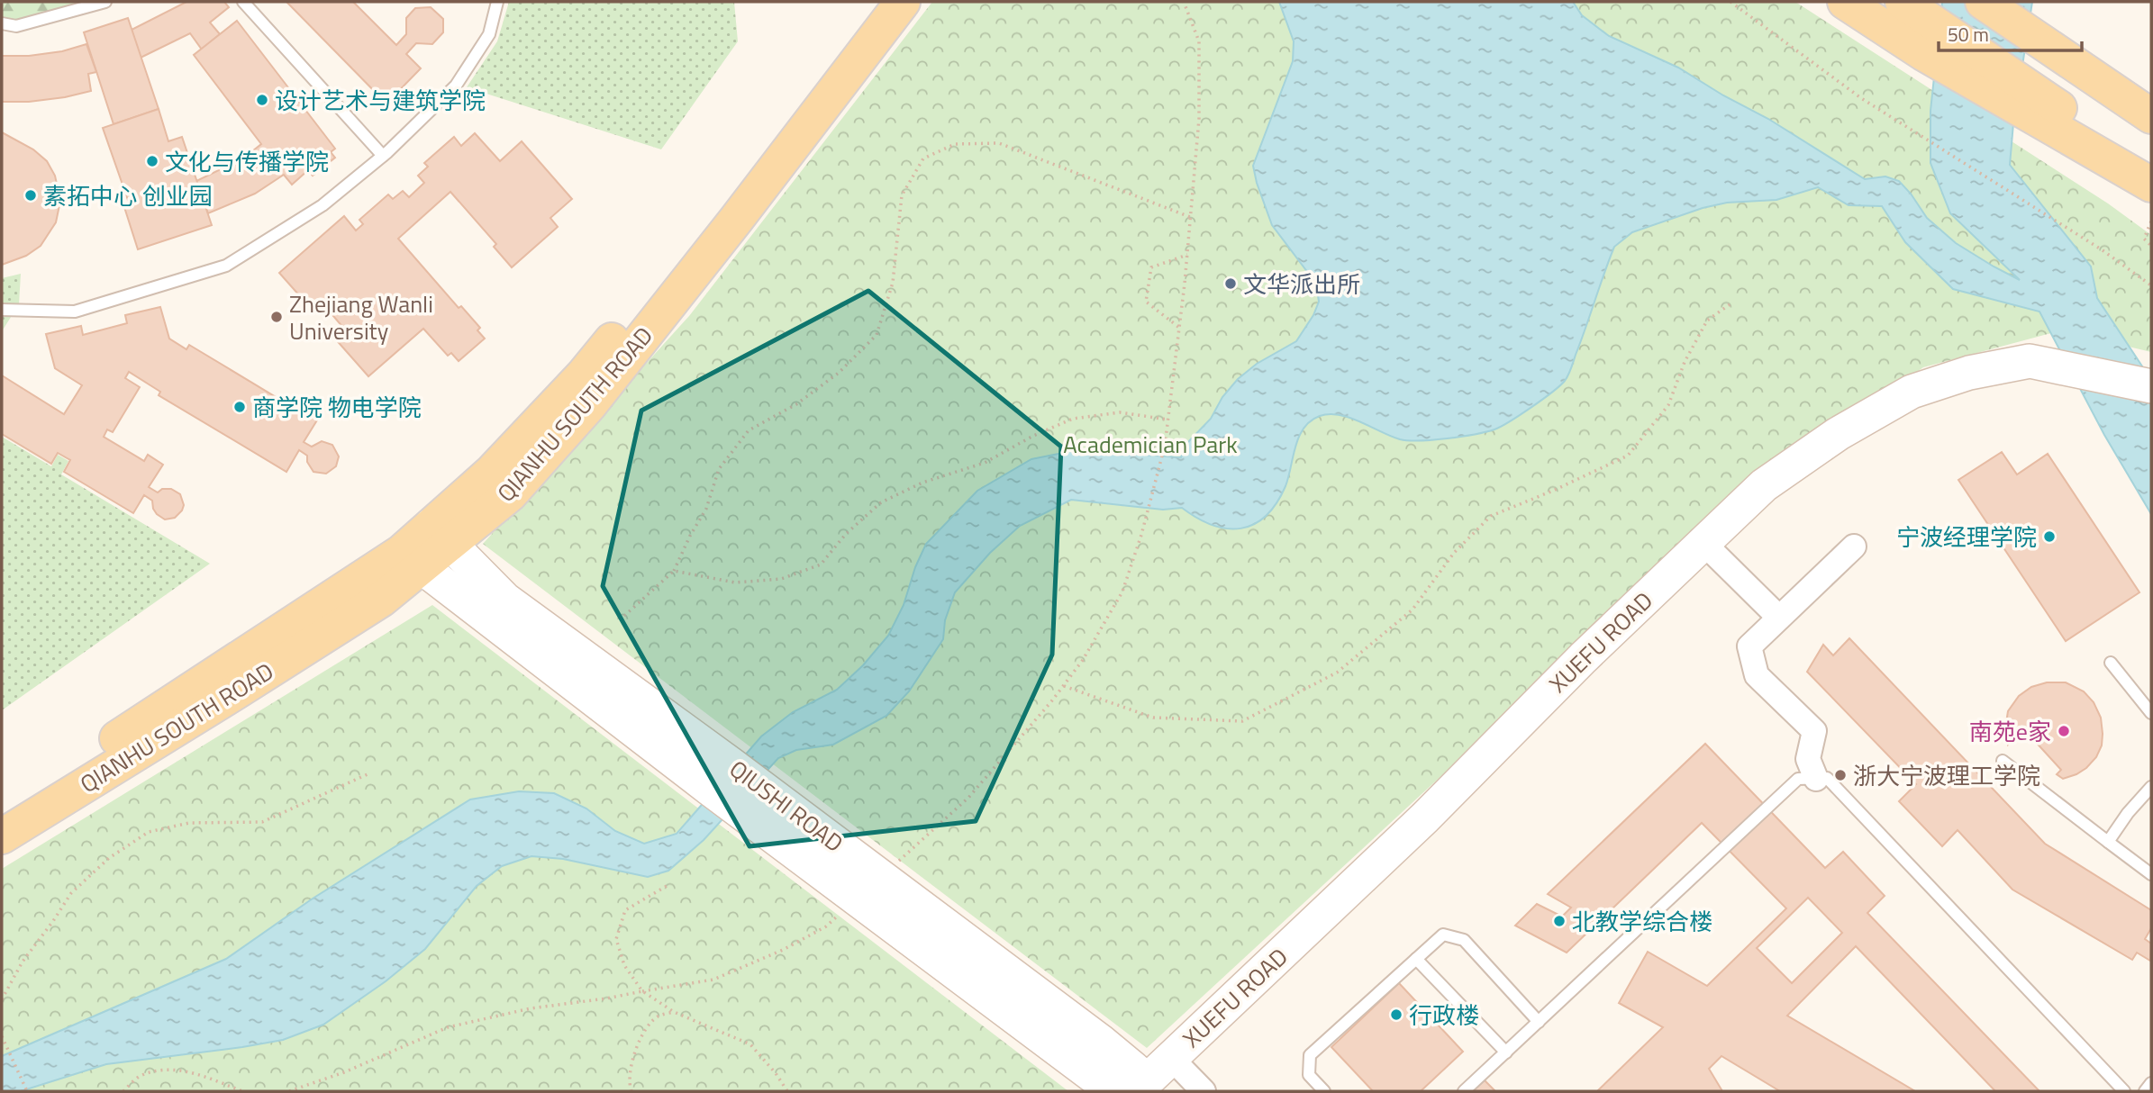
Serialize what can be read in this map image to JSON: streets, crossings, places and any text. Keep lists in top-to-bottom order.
{
  "streets": {
    "main road": ["QIANHU SOUTH ROAD"],
    "street": ["XUEFU ROAD", "QIUSHI ROAD"]
  },
  "crossings": [
    ["QIANHU SOUTH ROAD", "QIUSHI ROAD"],
    ["XUEFU ROAD", "QIUSHI ROAD"]
  ],
  "parks": ["Academician Park"],
  "places": [
    "设计艺术与建筑学院",
    "文化与传播学院",
    "素拓中心 创业园",
    "文华派出所",
    "Zhejiang Wanli University",
    "商学院 物电学院",
    "宁波经理学院",
    "南苑e家",
    "浙大宁波理工学院",
    "北教学综合楼",
    "行政楼"
  ],
  "scale_bar": "50 m"
}
